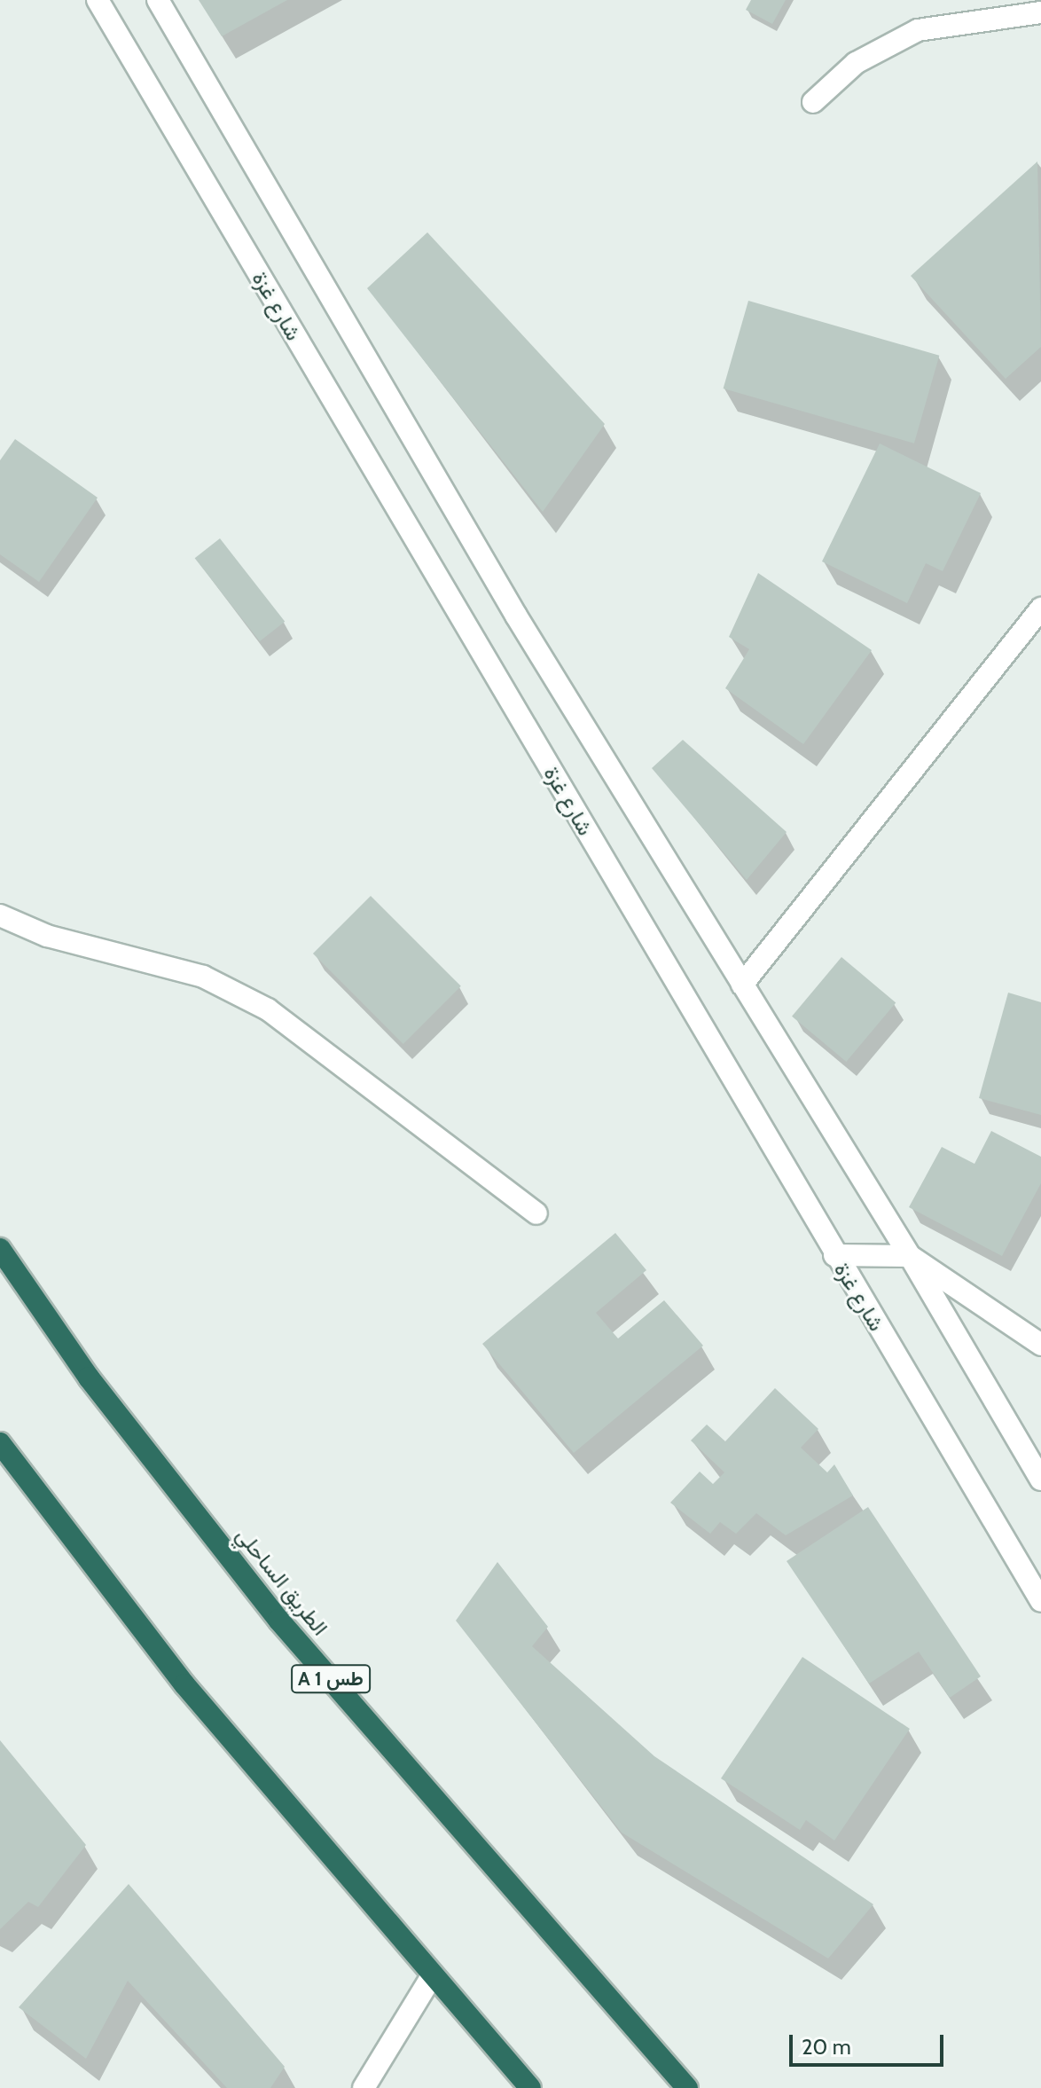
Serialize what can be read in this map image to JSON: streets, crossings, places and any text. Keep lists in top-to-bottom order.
{
  "streets": {
    "highway": ["الطريق الساحلي", "A 1 طس"],
    "street": ["شارع غزة"]
  },
  "scale_bar": "20 m"
}
